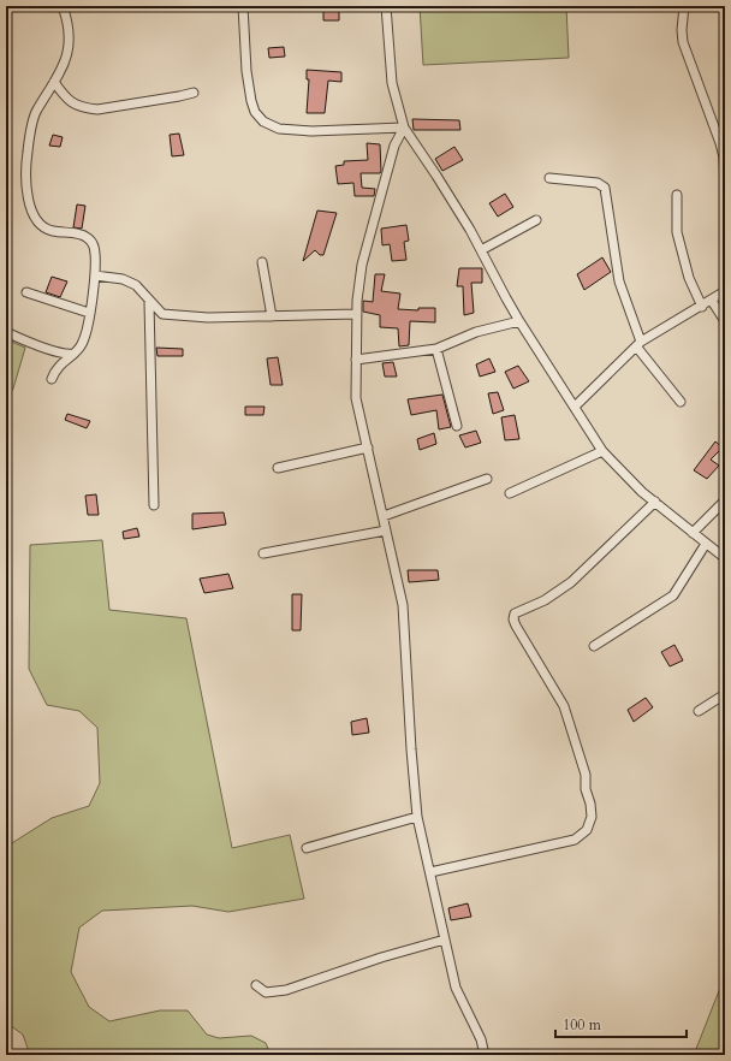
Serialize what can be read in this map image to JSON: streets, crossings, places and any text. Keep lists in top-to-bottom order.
{
  "scale_bar": "100 m"
}
